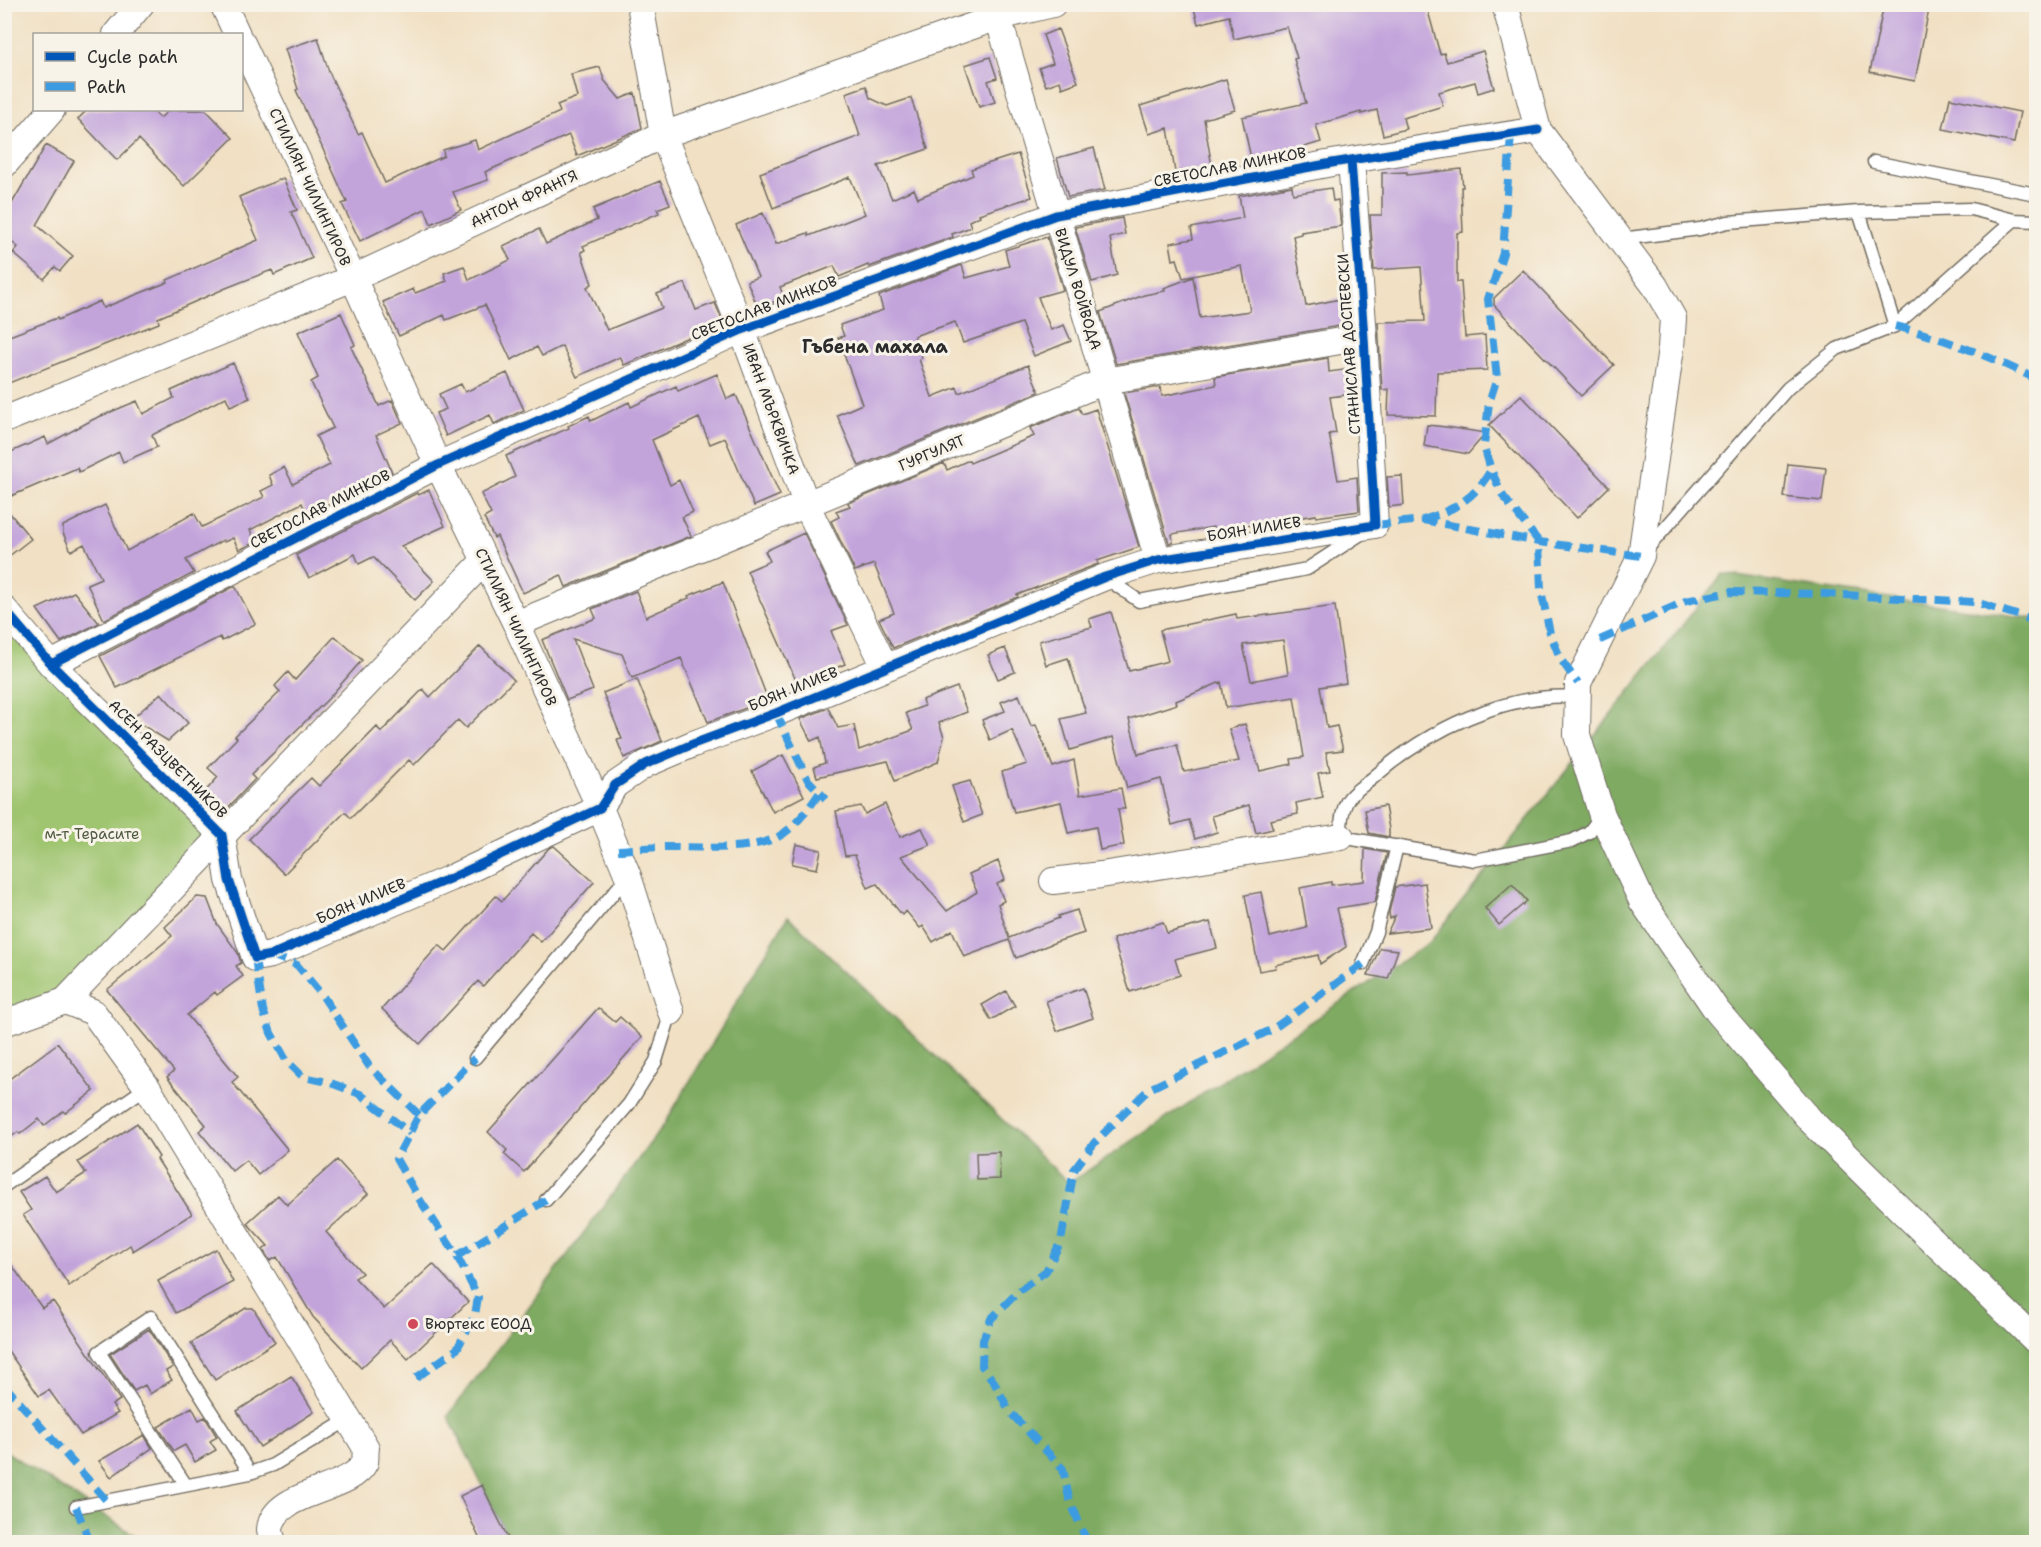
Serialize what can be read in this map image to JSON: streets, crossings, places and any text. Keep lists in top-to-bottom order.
{
  "streets": {
    "street": [
      "СВЕТОСЛАВ МИНКОВ",
      "СТИЛИЯН ЧИЛИНГИРОВ",
      "АНТОН ФРАНГЯ",
      "ВИДУЛ ВОЙВОДА",
      "СТАНИСЛАВ ДОСПЕВСКИ",
      "ИВАН МЪРКВИЧКА",
      "ГУРГУЛЯТ",
      "БОЯН ИЛИЕВ",
      "АСЕН РАЗЦВЕТНИКОВ"
    ]
  },
  "crossings": [
    ["СВЕТОСЛАВ МИНКОВ", "СТИЛИЯН ЧИЛИНГИРОВ"],
    ["СВЕТОСЛАВ МИНКОВ", "ВИДУЛ ВОЙВОДА"],
    ["СВЕТОСЛАВ МИНКОВ", "СТАНИСЛАВ ДОСПЕВСКИ"],
    ["СВЕТОСЛАВ МИНКОВ", "ИВАН МЪРКВИЧКА"],
    ["СВЕТОСЛАВ МИНКОВ", "АСЕН РАЗЦВЕТНИКОВ"],
    ["СТИЛИЯН ЧИЛИНГИРОВ", "АНТОН ФРАНГЯ"],
    ["СТИЛИЯН ЧИЛИНГИРОВ", "ГУРГУЛЯТ"],
    ["СТИЛИЯН ЧИЛИНГИРОВ", "БОЯН ИЛИЕВ"],
    ["АНТОН ФРАНГЯ", "ВИДУЛ ВОЙВОДА"],
    ["АНТОН ФРАНГЯ", "ИВАН МЪРКВИЧКА"],
    ["ВИДУЛ ВОЙВОДА", "ГУРГУЛЯТ"],
    ["ВИДУЛ ВОЙВОДА", "БОЯН ИЛИЕВ"],
    ["СТАНИСЛАВ ДОСПЕВСКИ", "ГУРГУЛЯТ"],
    ["СТАНИСЛАВ ДОСПЕВСКИ", "БОЯН ИЛИЕВ"],
    ["ИВАН МЪРКВИЧКА", "ГУРГУЛЯТ"],
    ["ИВАН МЪРКВИЧКА", "БОЯН ИЛИЕВ"],
    ["БОЯН ИЛИЕВ", "АСЕН РАЗЦВЕТНИКОВ"]
  ],
  "districts": ["Гъбена махала"],
  "parks": ["м-т Терасите"],
  "places": ["Вюртекс ЕООД"],
  "legend": ["Cycle path", "Path"]
}
